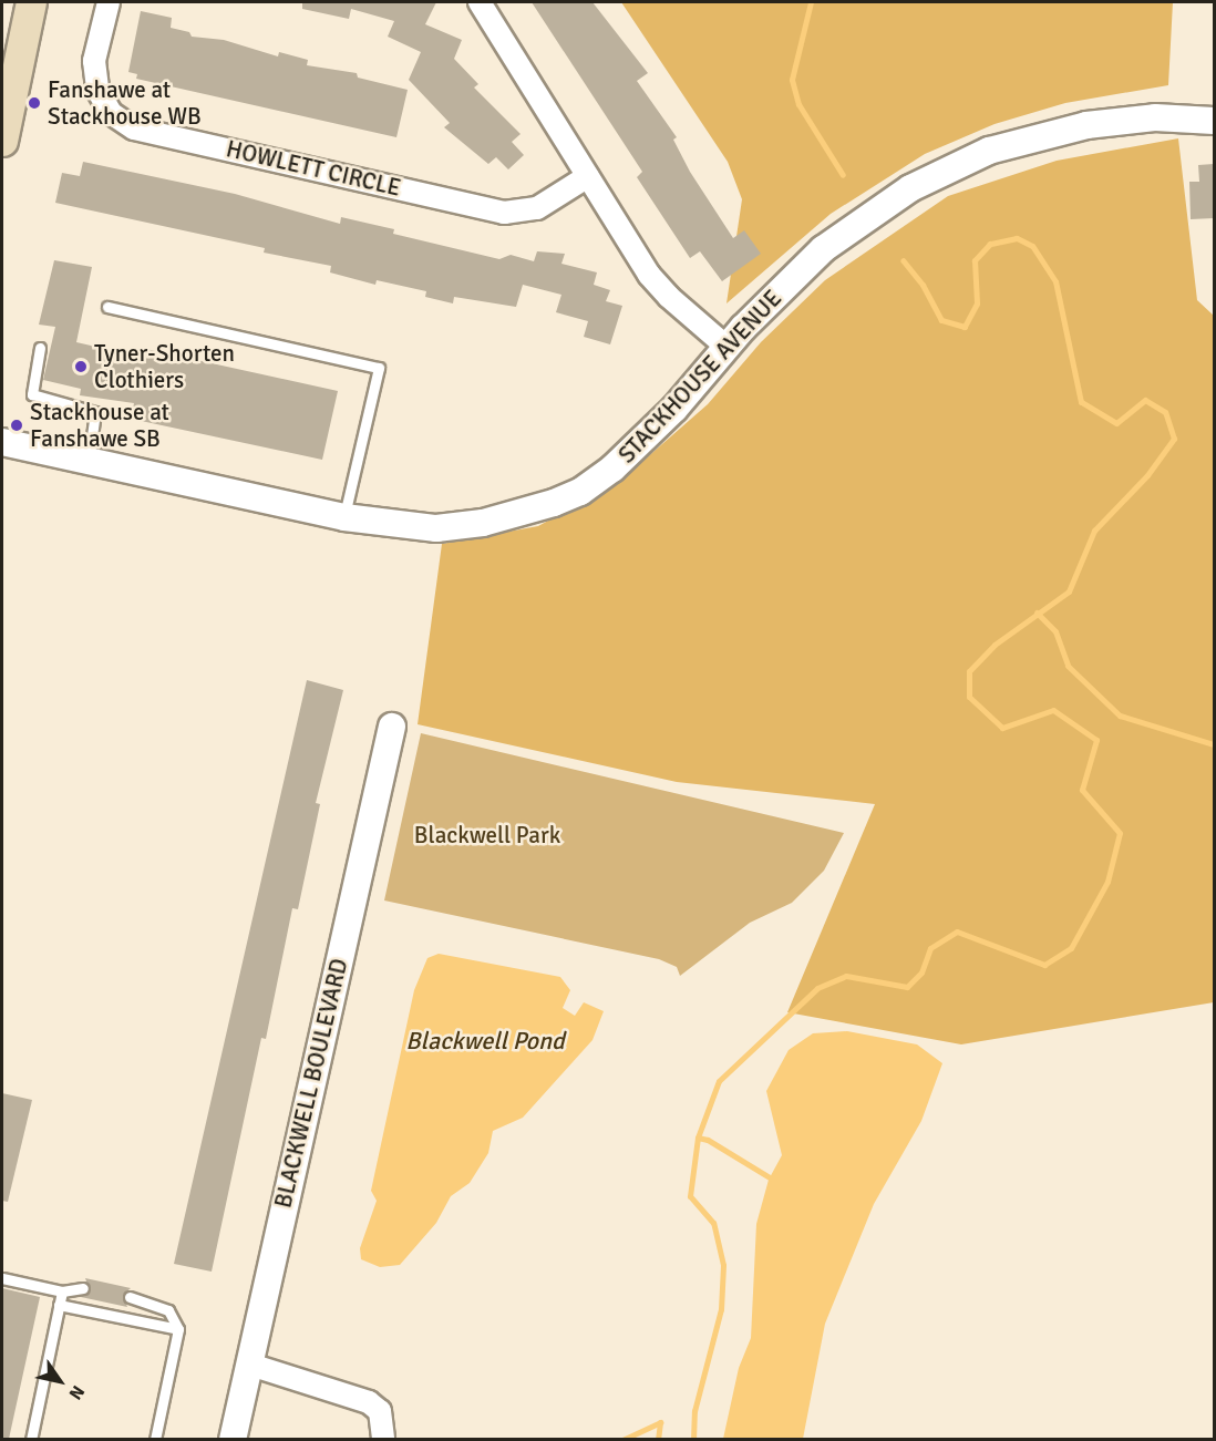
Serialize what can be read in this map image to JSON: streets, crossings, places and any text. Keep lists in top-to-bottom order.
{
  "streets": {
    "street": ["HOWLETT CIRCLE", "STACKHOUSE AVENUE", "BLACKWELL BOULEVARD"]
  },
  "water": ["Blackwell Pond"],
  "parks": ["Blackwell Park"],
  "places": ["Fanshawe at Stackhouse WB", "Tyner-Shorten Clothiers", "Stackhouse at Fanshawe SB"],
  "north": "bottom right"
}
